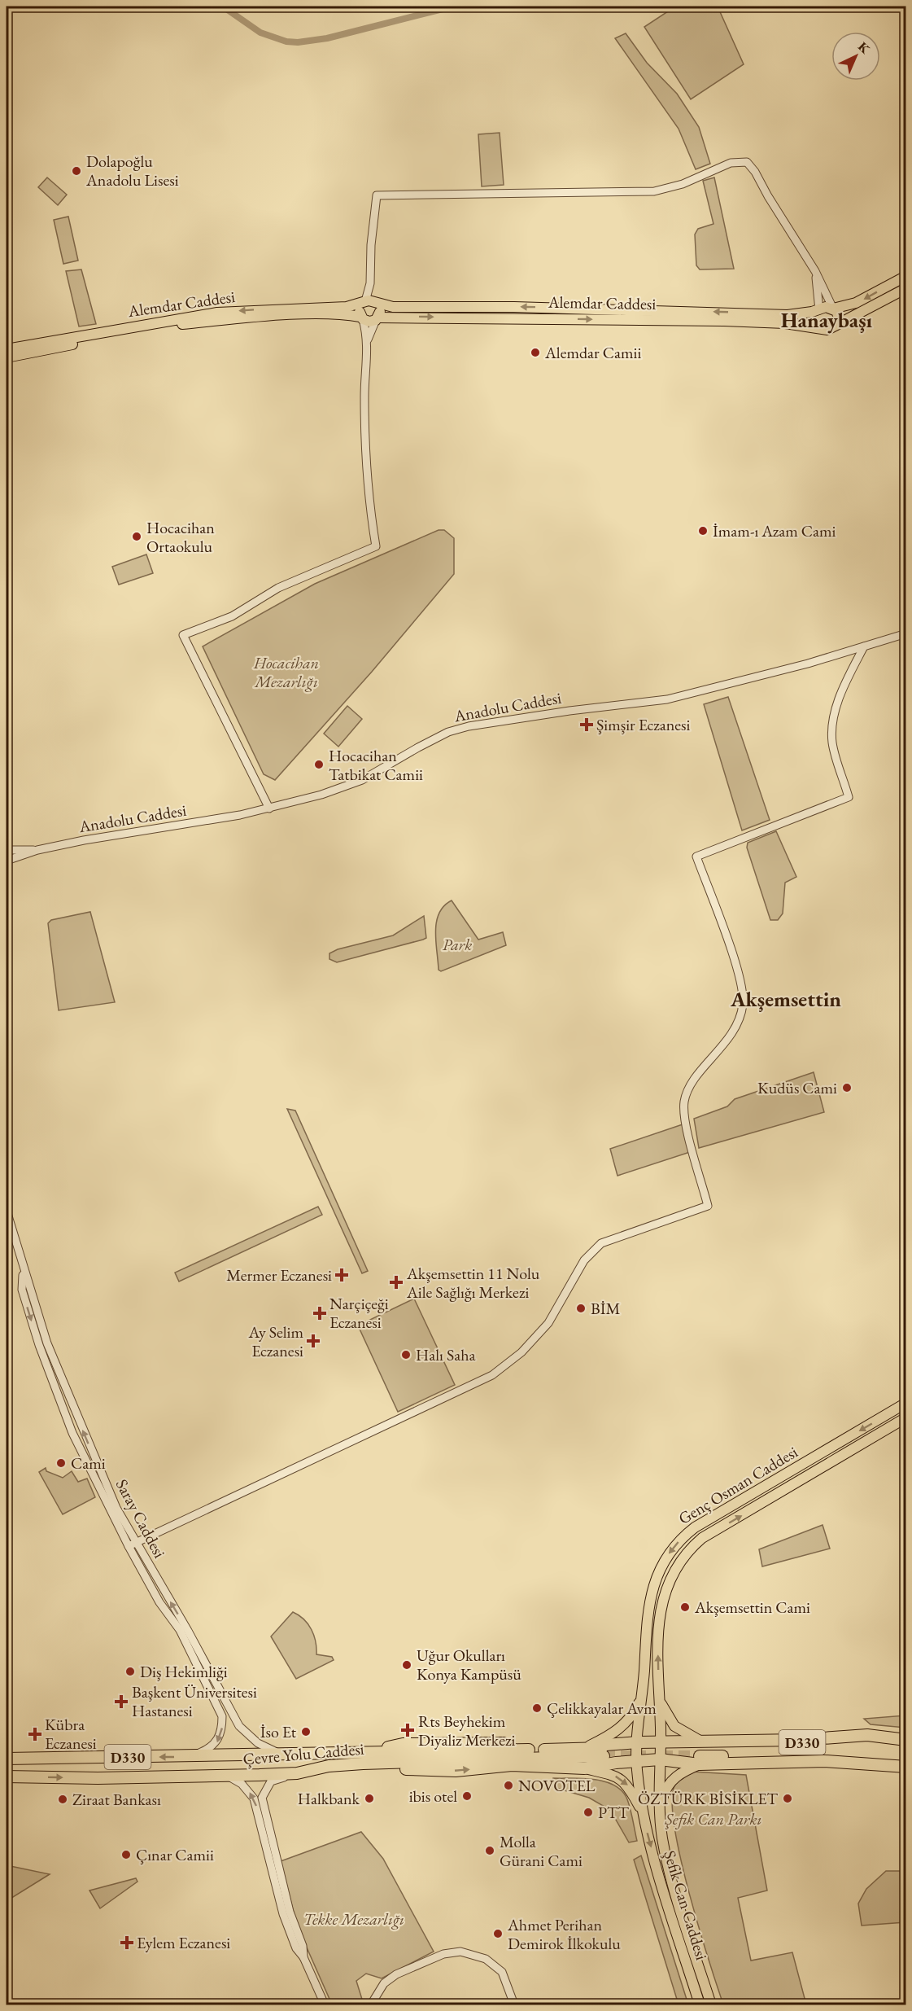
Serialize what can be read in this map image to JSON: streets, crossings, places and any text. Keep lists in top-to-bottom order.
{
  "streets": {
    "highway": ["D330", "Çevre Yolu Caddesi"],
    "main road": ["Alemdar Caddesi", "Genç Osman Caddesi", "Şefik Can Caddesi"],
    "street": ["Anadolu Caddesi", "Saray Caddesi"]
  },
  "crossings": [
    ["Genç Osman Caddesi", "Şefik Can Caddesi"],
    ["Saray Caddesi", "Çevre Yolu Caddesi"]
  ],
  "districts": ["Hanaybaşı", "Akşemsettin"],
  "parks": [
    "Hocacihan Mezarlığı",
    "Park",
    "Şefik Can Parkı",
    "Tekke Mezarlığı"
  ],
  "places": {
    "other": [
      "Dolapoğlu Anadolu Lisesi",
      "Alemdar Camii",
      "İmam-ı Azam Cami",
      "Hocacihan Ortaokulu",
      "Hocacihan Tatbikat Camii",
      "Kudüs Cami",
      "BİM",
      "Halı Saha",
      "Cami",
      "Akşemsettin Cami",
      "Uğur Okulları Konya Kampüsü",
      "Diş Hekimliği",
      "Çelikkayalar Avm",
      "İso Et",
      "NOVOTEL",
      "ibis otel",
      "Halkbank",
      "ÖZTÜRK BİSİKLET",
      "Ziraat Bankası",
      "PTT",
      "Molla Gürani Cami",
      "Çınar Camii",
      "Ahmet Perihan Demirok İlkokulu"
    ],
    "health": [
      "Şimşir Eczanesi",
      "Mermer Eczanesi",
      "Akşemsettin 11 Nolu Aile Sağlığı Merkezi",
      "Narçiçeği Eczanesi",
      "Ay Selim Eczanesi",
      "Başkent Üniversitesi Hastanesi",
      "Rts Beyhekim Diyaliz Merkezi",
      "Kübra Eczanesi",
      "Eylem Eczanesi"
    ]
  },
  "north": "top right"
}
